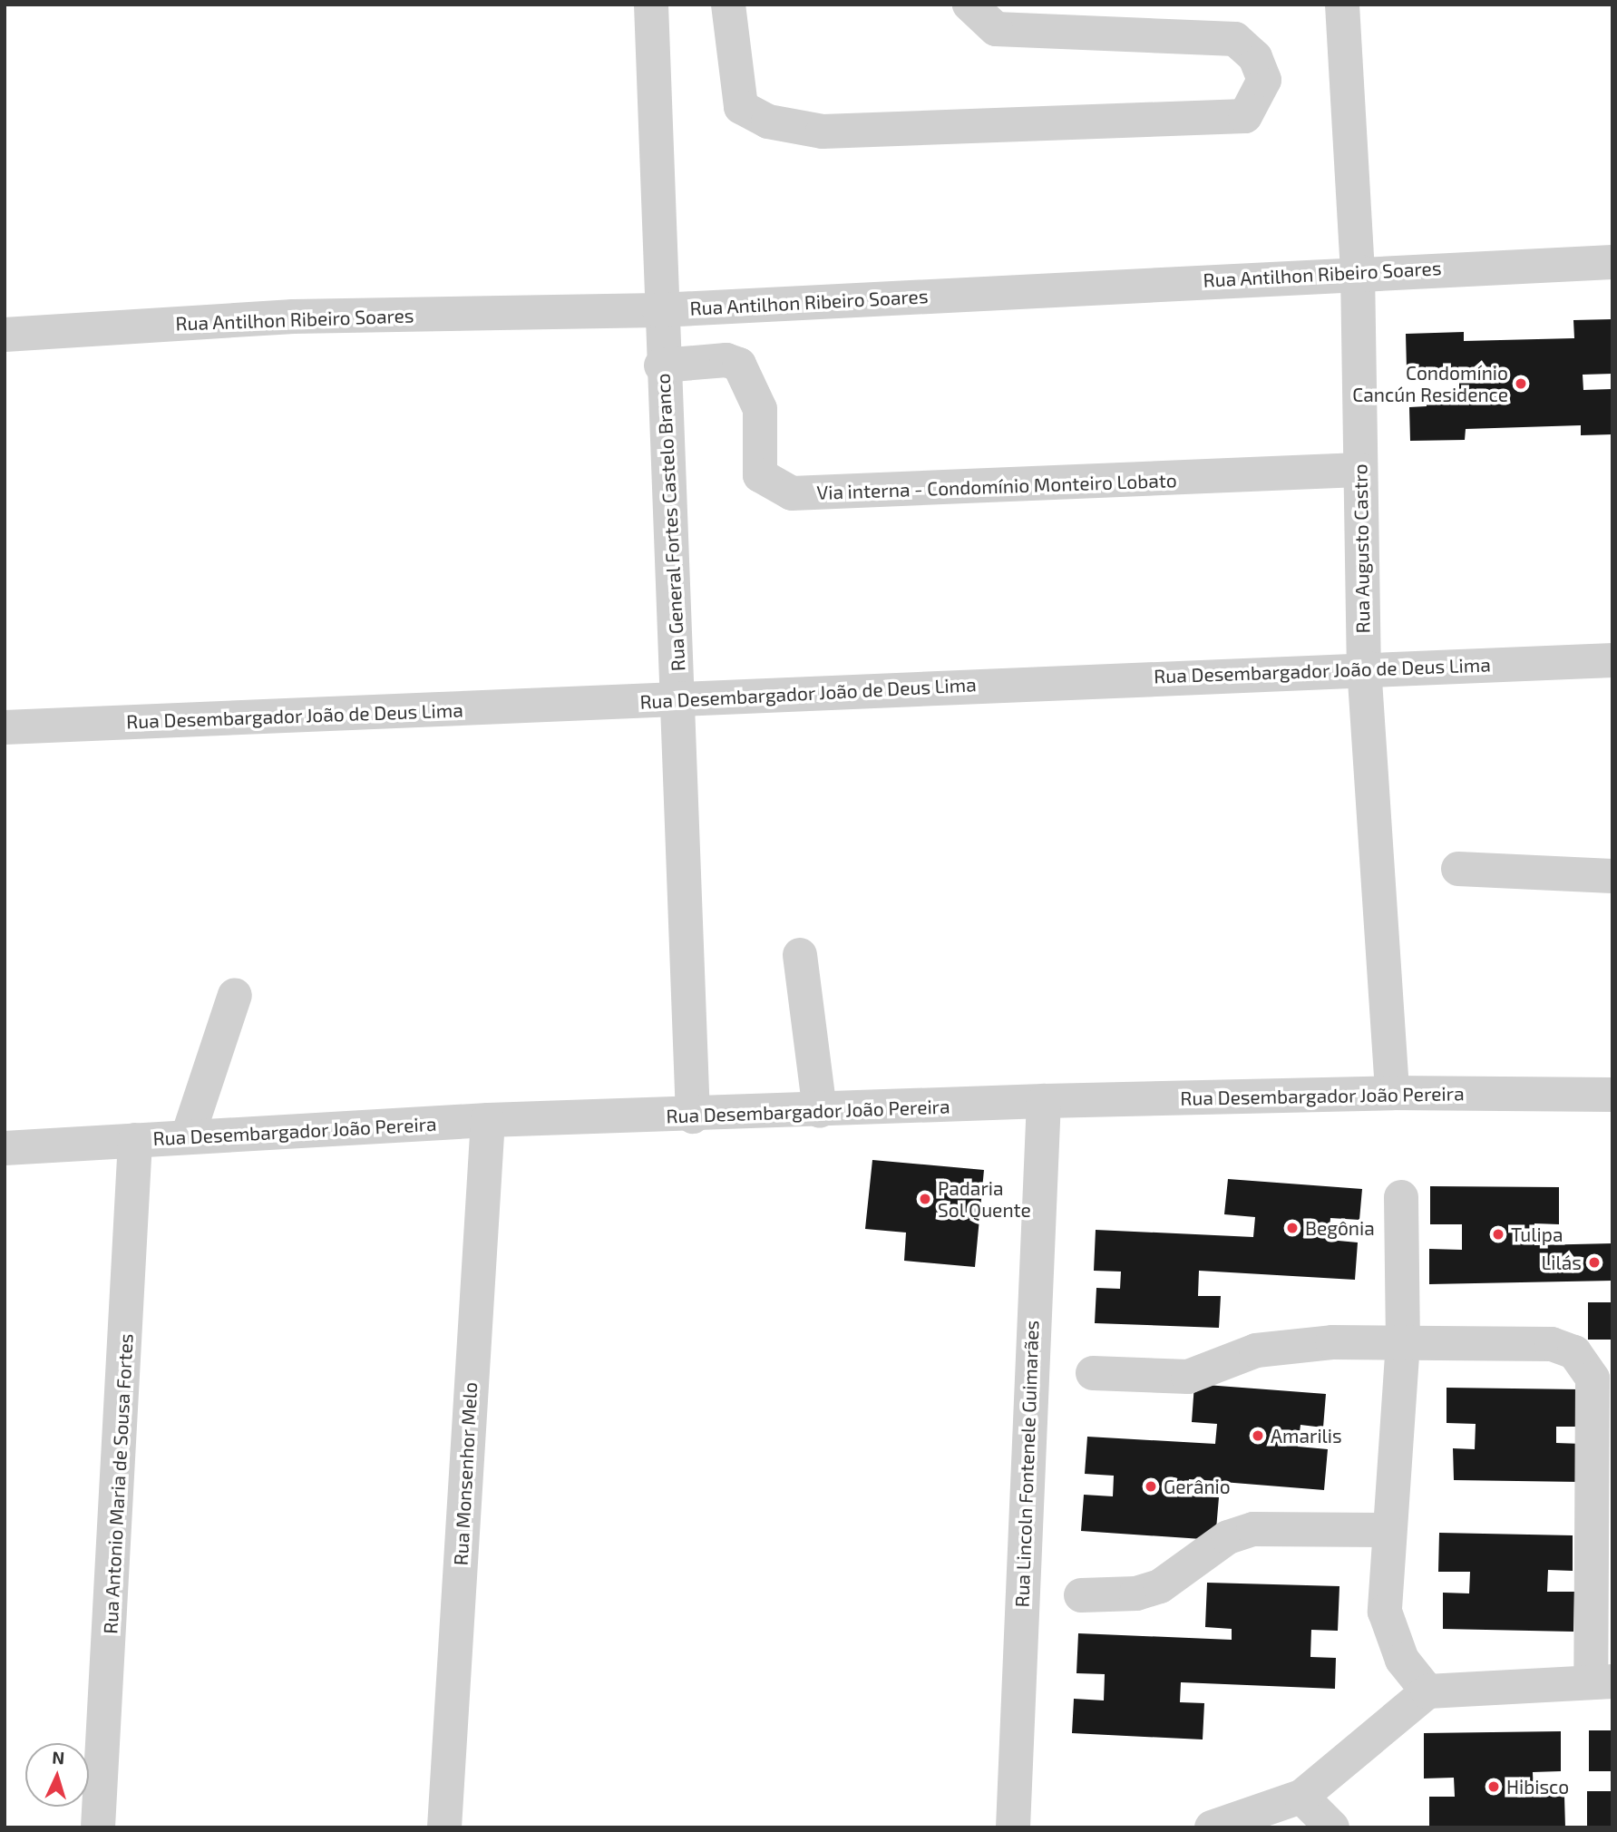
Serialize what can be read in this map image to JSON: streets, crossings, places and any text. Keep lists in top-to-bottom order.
{
  "streets": {
    "street": [
      "Rua Antilhon Ribeiro Soares",
      "Via interna - Condomínio Monteiro Lobato",
      "Rua General Fortes Castelo Branco",
      "Rua Augusto Castro",
      "Rua Desembargador João de Deus Lima",
      "Rua Desembargador João Pereira",
      "Rua Lincoln Fontenele Guimarães",
      "Rua Monsenhor Melo",
      "Rua Antonio Maria de Sousa Fortes"
    ]
  },
  "crossings": [
    ["Rua Antilhon Ribeiro Soares", "Rua General Fortes Castelo Branco"],
    ["Rua Antilhon Ribeiro Soares", "Rua Augusto Castro"],
    ["Via interna - Condomínio Monteiro Lobato", "Rua General Fortes Castelo Branco"],
    ["Via interna - Condomínio Monteiro Lobato", "Rua Augusto Castro"],
    ["Rua General Fortes Castelo Branco", "Rua Desembargador João de Deus Lima"],
    ["Rua General Fortes Castelo Branco", "Rua Desembargador João Pereira"],
    ["Rua Augusto Castro", "Rua Desembargador João de Deus Lima"],
    ["Rua Augusto Castro", "Rua Desembargador João Pereira"],
    ["Rua Desembargador João Pereira", "Rua Lincoln Fontenele Guimarães"],
    ["Rua Desembargador João Pereira", "Rua Monsenhor Melo"],
    ["Rua Desembargador João Pereira", "Rua Antonio Maria de Sousa Fortes"]
  ],
  "places": [
    "Condomínio Cancún Residence",
    "Padaria Sol Quente",
    "Begônia",
    "Tulipa",
    "Lilás",
    "Amarilis",
    "Gerânio",
    "Hibisco"
  ],
  "north": "top"
}
